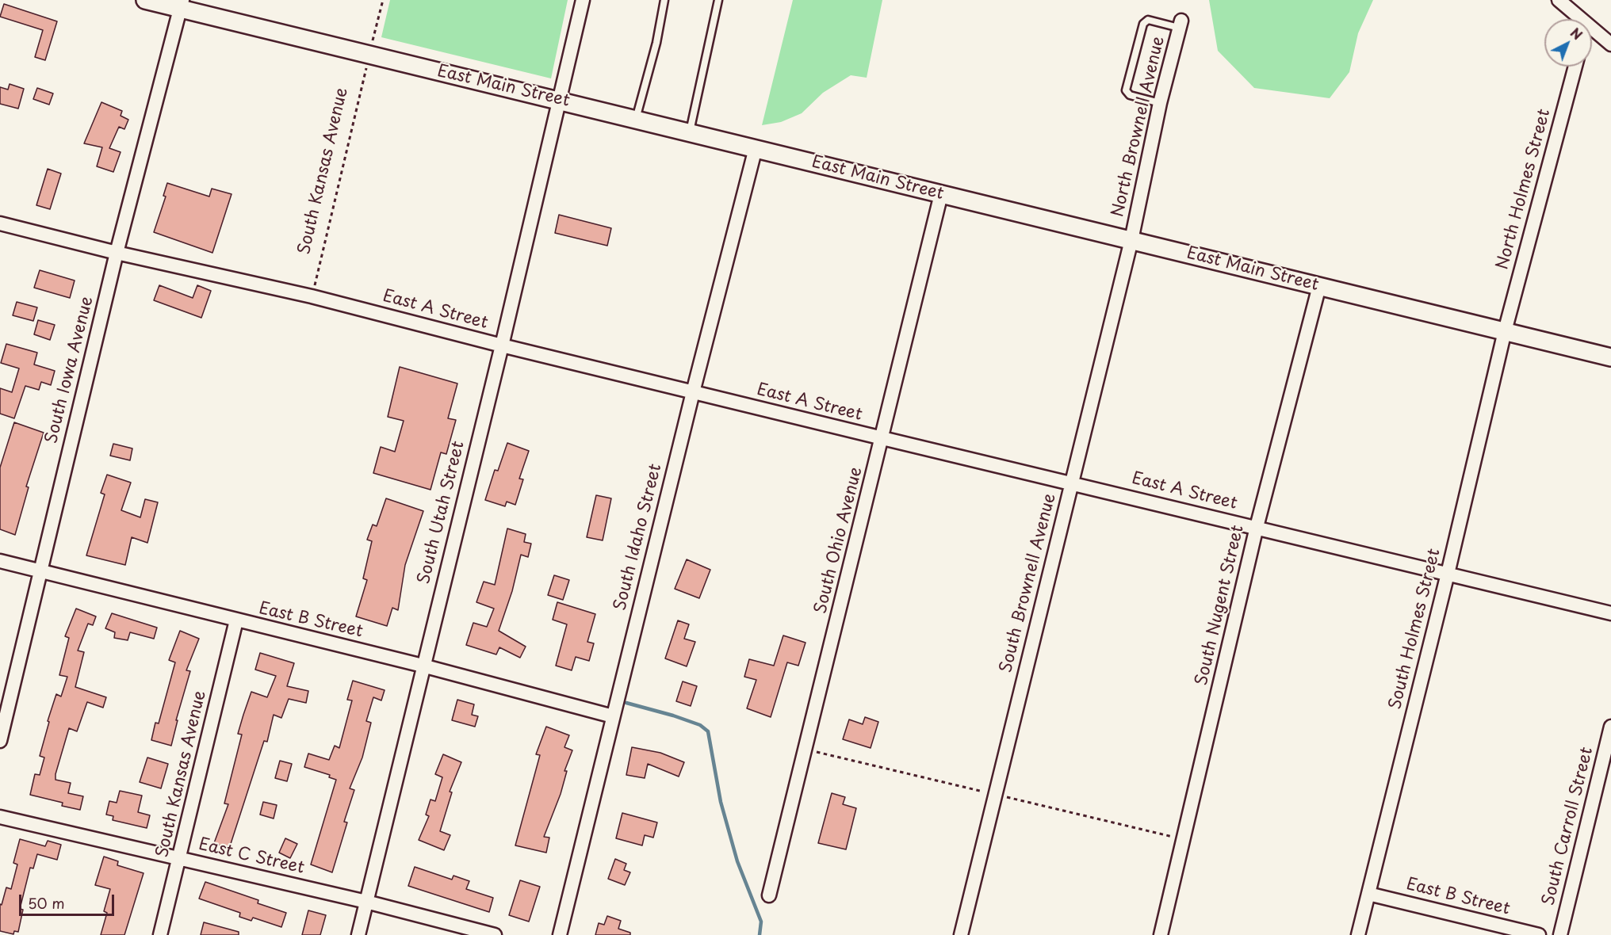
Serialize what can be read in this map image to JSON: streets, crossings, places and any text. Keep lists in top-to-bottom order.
{
  "streets": {
    "street": [
      "East Main Street",
      "North Brownell Avenue",
      "South Kansas Avenue",
      "North Holmes Street",
      "East A Street",
      "South Iowa Avenue",
      "South Utah Street",
      "South Idaho Street",
      "South Ohio Avenue",
      "South Brownell Avenue",
      "South Nugent Street",
      "East B Street",
      "South Holmes Street",
      "South Carroll Street",
      "East C Street"
    ]
  },
  "crossings": [
    ["East Main Street", "North Brownell Avenue"],
    ["East Main Street", "South Kansas Avenue"],
    ["East Main Street", "North Holmes Street"],
    ["East Main Street", "South Iowa Avenue"],
    ["East Main Street", "South Utah Street"],
    ["East Main Street", "South Idaho Street"],
    ["East Main Street", "South Ohio Avenue"],
    ["East Main Street", "South Brownell Avenue"],
    ["East Main Street", "South Nugent Street"],
    ["East Main Street", "South Holmes Street"],
    ["North Brownell Avenue", "South Brownell Avenue"],
    ["South Kansas Avenue", "East A Street"],
    ["South Kansas Avenue", "East B Street"],
    ["South Kansas Avenue", "East C Street"],
    ["North Holmes Street", "South Holmes Street"],
    ["East A Street", "South Iowa Avenue"],
    ["East A Street", "South Utah Street"],
    ["East A Street", "South Idaho Street"],
    ["East A Street", "South Ohio Avenue"],
    ["East A Street", "South Brownell Avenue"],
    ["East A Street", "South Nugent Street"],
    ["East A Street", "South Holmes Street"],
    ["South Iowa Avenue", "East B Street"],
    ["South Utah Street", "East B Street"],
    ["South Utah Street", "East C Street"],
    ["South Idaho Street", "East B Street"],
    ["East B Street", "South Holmes Street"]
  ],
  "scale_bar": "50 m",
  "north": "top right"
}
